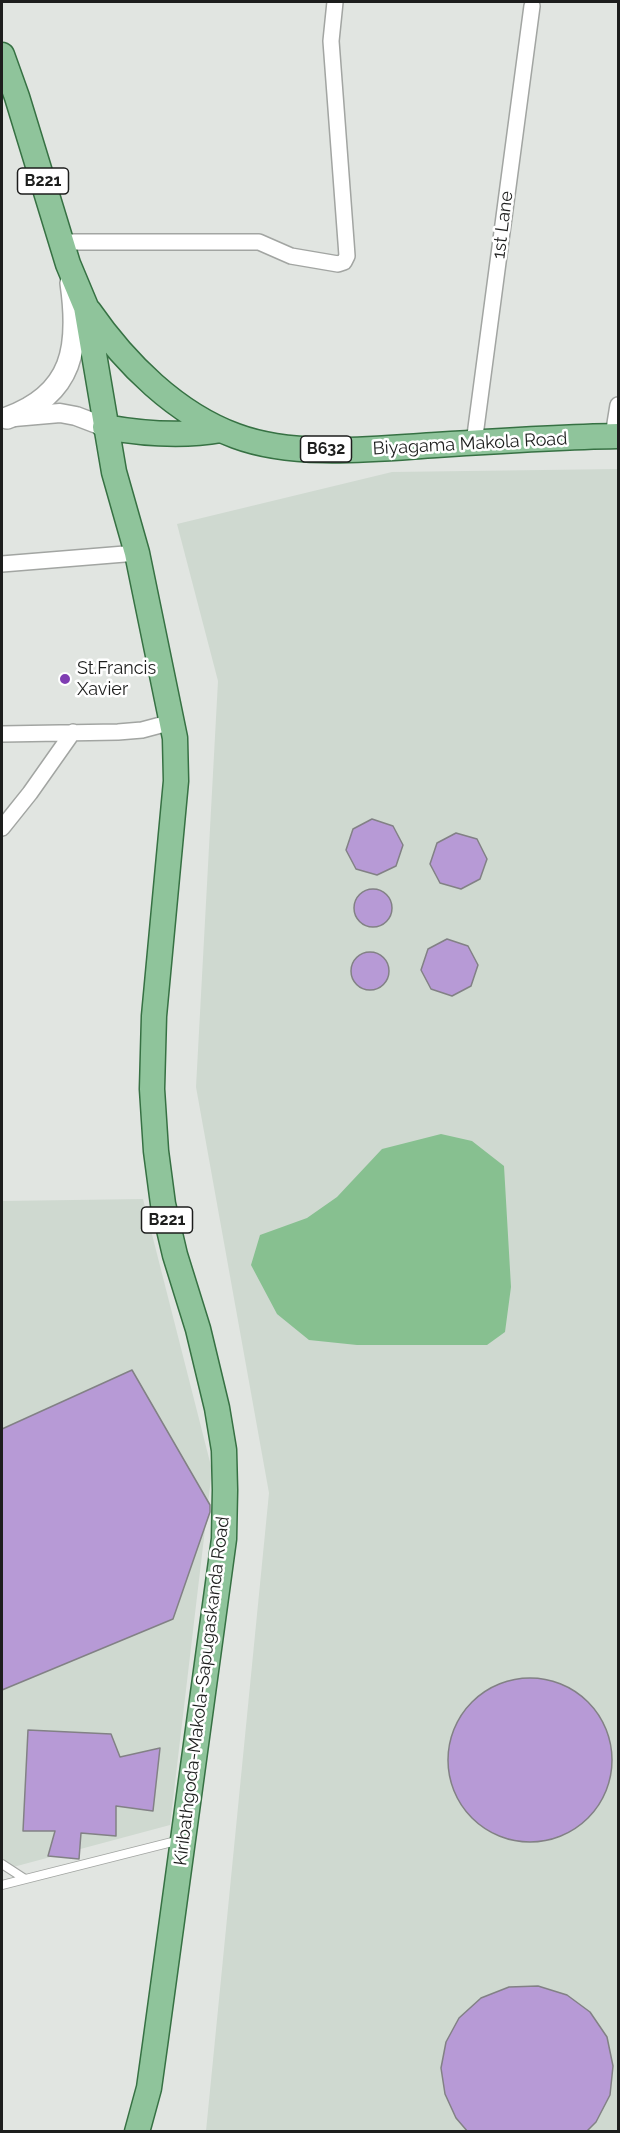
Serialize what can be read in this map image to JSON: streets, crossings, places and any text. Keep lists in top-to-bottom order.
{
  "streets": {
    "main road": [
      "B221",
      "Biyagama Makola Road",
      "B632",
      "Kiribathgoda-Makola-Sapugaskanda Road"
    ],
    "street": ["1st Lane"]
  },
  "crossings": [
    ["1st Lane", "Biyagama Makola Road"],
    ["Biyagama Makola Road", "Kiribathgoda-Makola-Sapugaskanda Road"]
  ],
  "places": ["St.Francis Xavier"]
}
